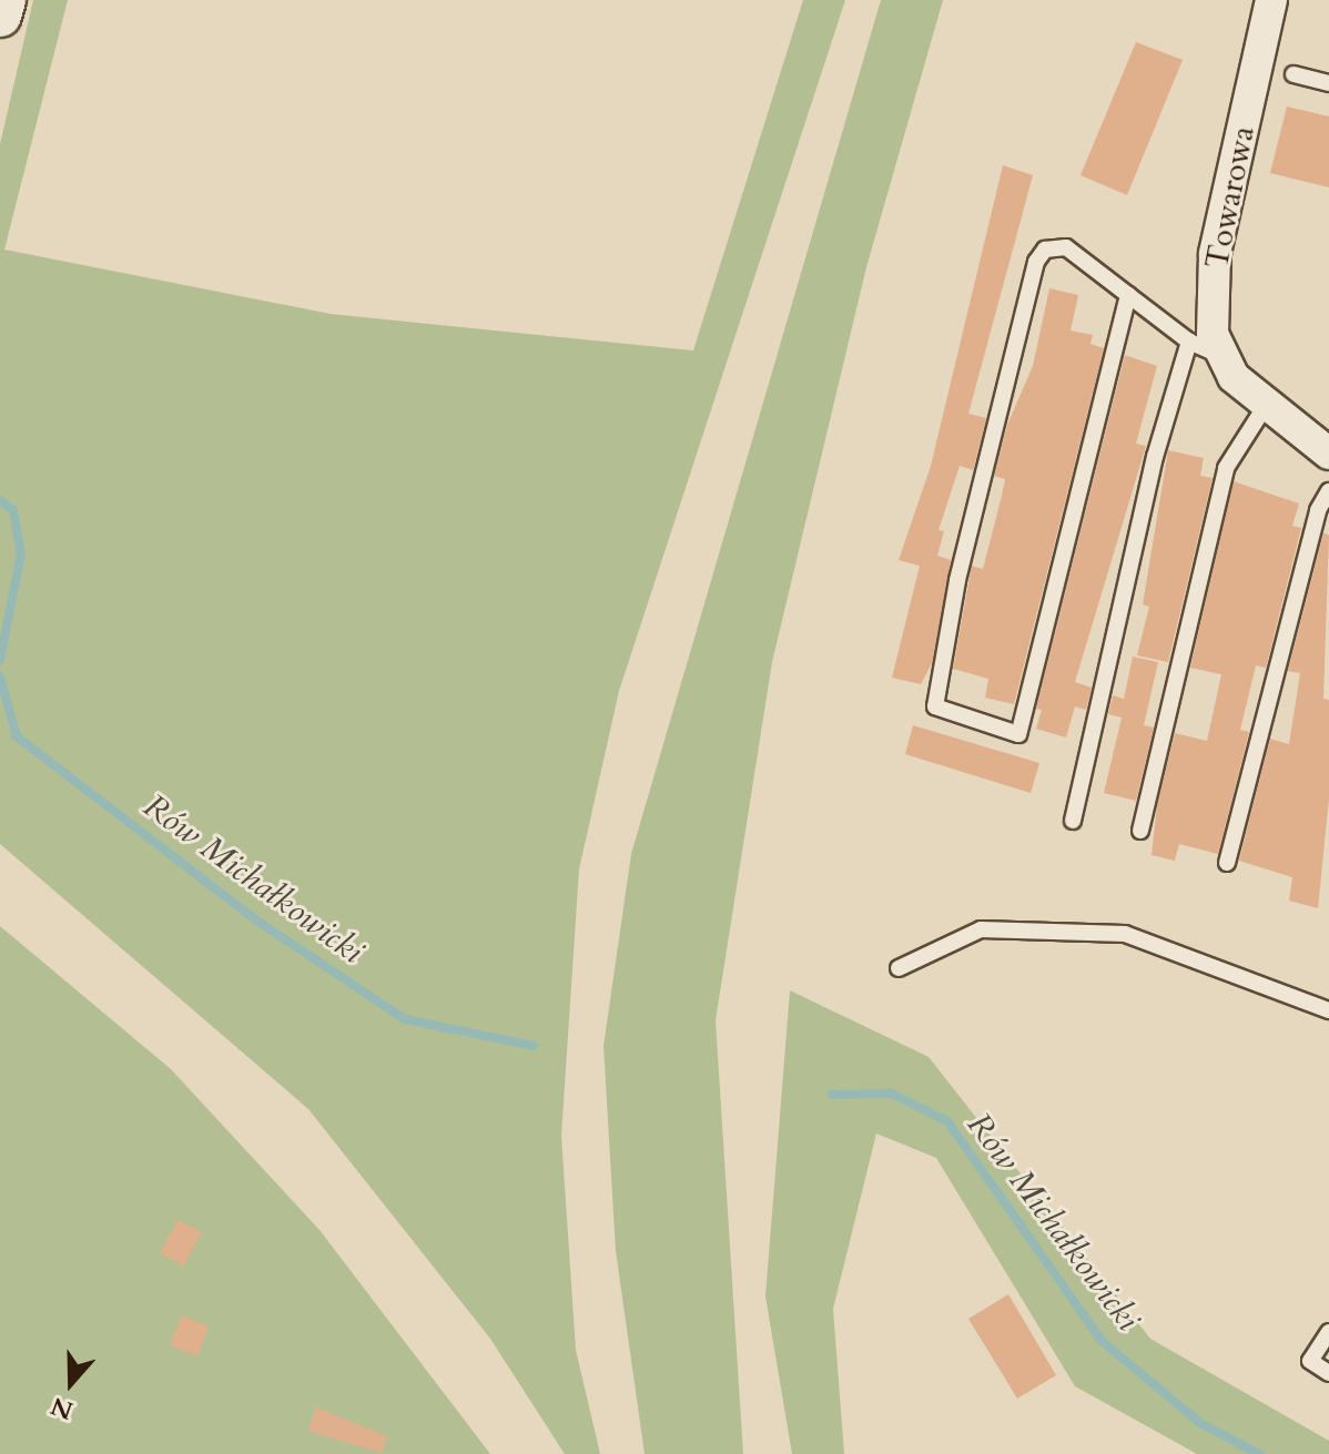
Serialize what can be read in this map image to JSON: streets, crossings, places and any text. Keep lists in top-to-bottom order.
{
  "streets": {
    "street": ["Towarowa"]
  },
  "water": ["Rów Michałkowicki"],
  "north": "bottom"
}
